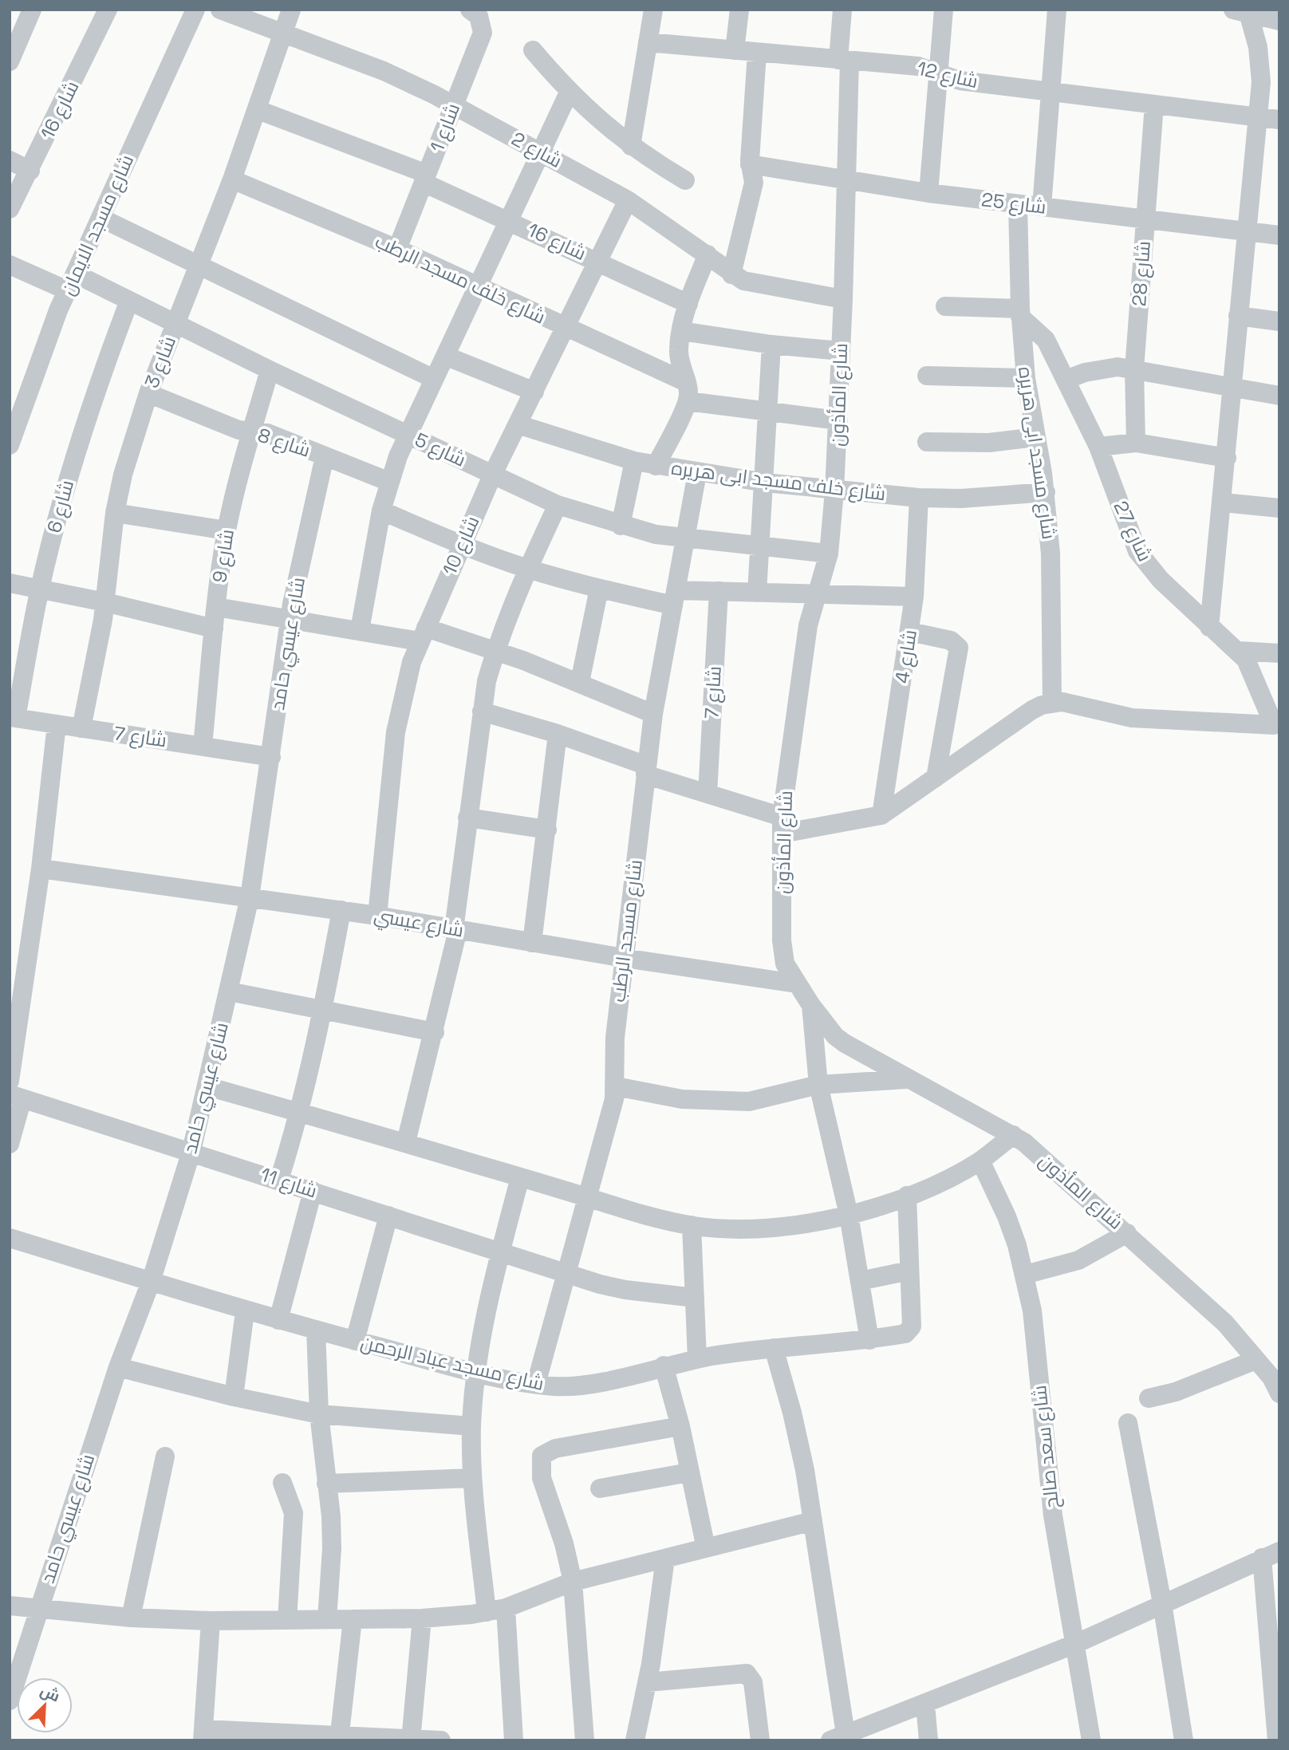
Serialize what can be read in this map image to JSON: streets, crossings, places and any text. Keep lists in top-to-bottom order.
{
  "streets": {
    "street": [
      "شارع 12",
      "شارع 16",
      "شارع 1",
      "شارع 2",
      "شارع 25",
      "شارع مسجد الايمان",
      "شارع 28",
      "شارع خلف مسجد الرطب",
      "شارع 3",
      "شارع المأذون",
      "شارع 8",
      "شارع 5",
      "شارع مسجد ابى هريره",
      "شارع خلف مسجد ابى هريره",
      "شارع 6",
      "شارع 27",
      "شارع 10",
      "شارع 9",
      "شارع عيسي حامد",
      "شارع 4",
      "شارع 7",
      "شارع عيسي",
      "شارع مسجد الرطب",
      "شارع 11",
      "شارع مسجد عباد الرحمن",
      "شارع سعد صالح"
    ]
  },
  "crossings": [
    ["شارع 12", "شارع 28"],
    ["شارع 12", "شارع المأذون"],
    ["شارع 16", "شارع 1"],
    ["شارع 16", "شارع 3"],
    ["شارع 16", "شارع 10"],
    ["شارع 1", "شارع 2"],
    ["شارع 1", "شارع خلف مسجد الرطب"],
    ["شارع 2", "شارع 3"],
    ["شارع 2", "شارع المأذون"],
    ["شارع 2", "شارع 10"],
    ["شارع 25", "شارع 28"],
    ["شارع 25", "شارع المأذون"],
    ["شارع 25", "شارع مسجد ابى هريره"],
    ["شارع مسجد الايمان", "شارع 5"],
    ["شارع خلف مسجد الرطب", "شارع 3"],
    ["شارع خلف مسجد الرطب", "شارع المأذون"],
    ["شارع خلف مسجد الرطب", "شارع 10"],
    ["شارع 3", "شارع 8"],
    ["شارع 3", "شارع 5"],
    ["شارع 3", "شارع 7"],
    ["شارع المأذون", "شارع 5"],
    ["شارع المأذون", "شارع خلف مسجد ابى هريره"],
    ["شارع المأذون", "شارع عيسي"],
    ["شارع 8", "شارع 9"],
    ["شارع 8", "شارع عيسي حامد"],
    ["شارع 5", "شارع 6"],
    ["شارع 5", "شارع 10"],
    ["شارع 5", "شارع 9"],
    ["شارع 5", "شارع مسجد الرطب"],
    ["شارع مسجد ابى هريره", "شارع خلف مسجد ابى هريره"],
    ["شارع مسجد ابى هريره", "شارع 27"],
    ["شارع خلف مسجد ابى هريره", "شارع 10"],
    ["شارع خلف مسجد ابى هريره", "شارع 4"],
    ["شارع خلف مسجد ابى هريره", "شارع مسجد الرطب"],
    ["شارع 6", "شارع 7"],
    ["شارع 10", "شارع عيسي"],
    ["شارع 9", "شارع 7"],
    ["شارع عيسي حامد", "شارع 7"],
    ["شارع عيسي حامد", "شارع عيسي"],
    ["شارع عيسي حامد", "شارع 11"],
    ["شارع عيسي حامد", "شارع مسجد عباد الرحمن"],
    ["شارع عيسي", "شارع مسجد الرطب"],
    ["شارع مسجد الرطب", "شارع 11"],
    ["شارع مسجد الرطب", "شارع مسجد عباد الرحمن"]
  ],
  "north": "top right"
}
